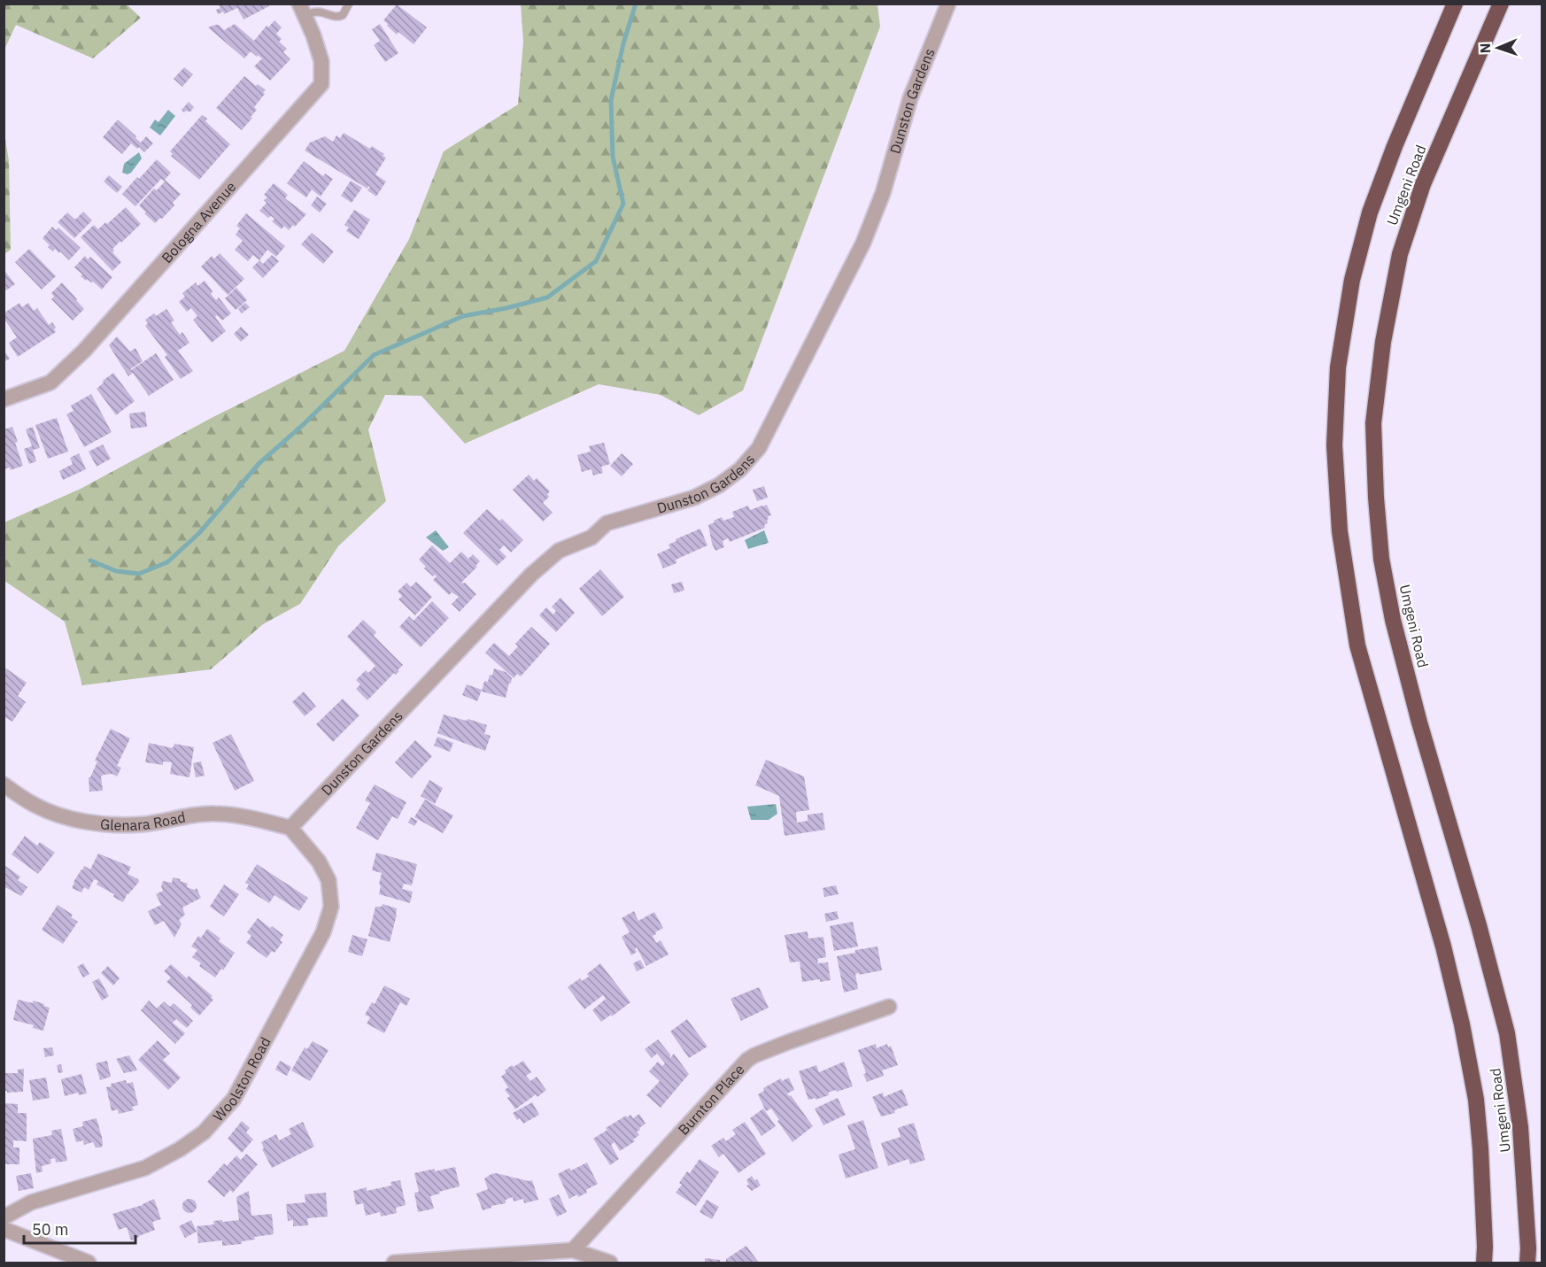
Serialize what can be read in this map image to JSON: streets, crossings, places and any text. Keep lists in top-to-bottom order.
{
  "streets": {
    "highway": ["Umgeni Road"],
    "street": [
      "Dunston Gardens",
      "Bologna Avenue",
      "Glenara Road",
      "Woolston Road",
      "Burnton Place"
    ]
  },
  "crossings": [
    ["Dunston Gardens", "Glenara Road"],
    ["Dunston Gardens", "Woolston Road"],
    ["Glenara Road", "Woolston Road"]
  ],
  "scale_bar": "50 m",
  "north": "left"
}
